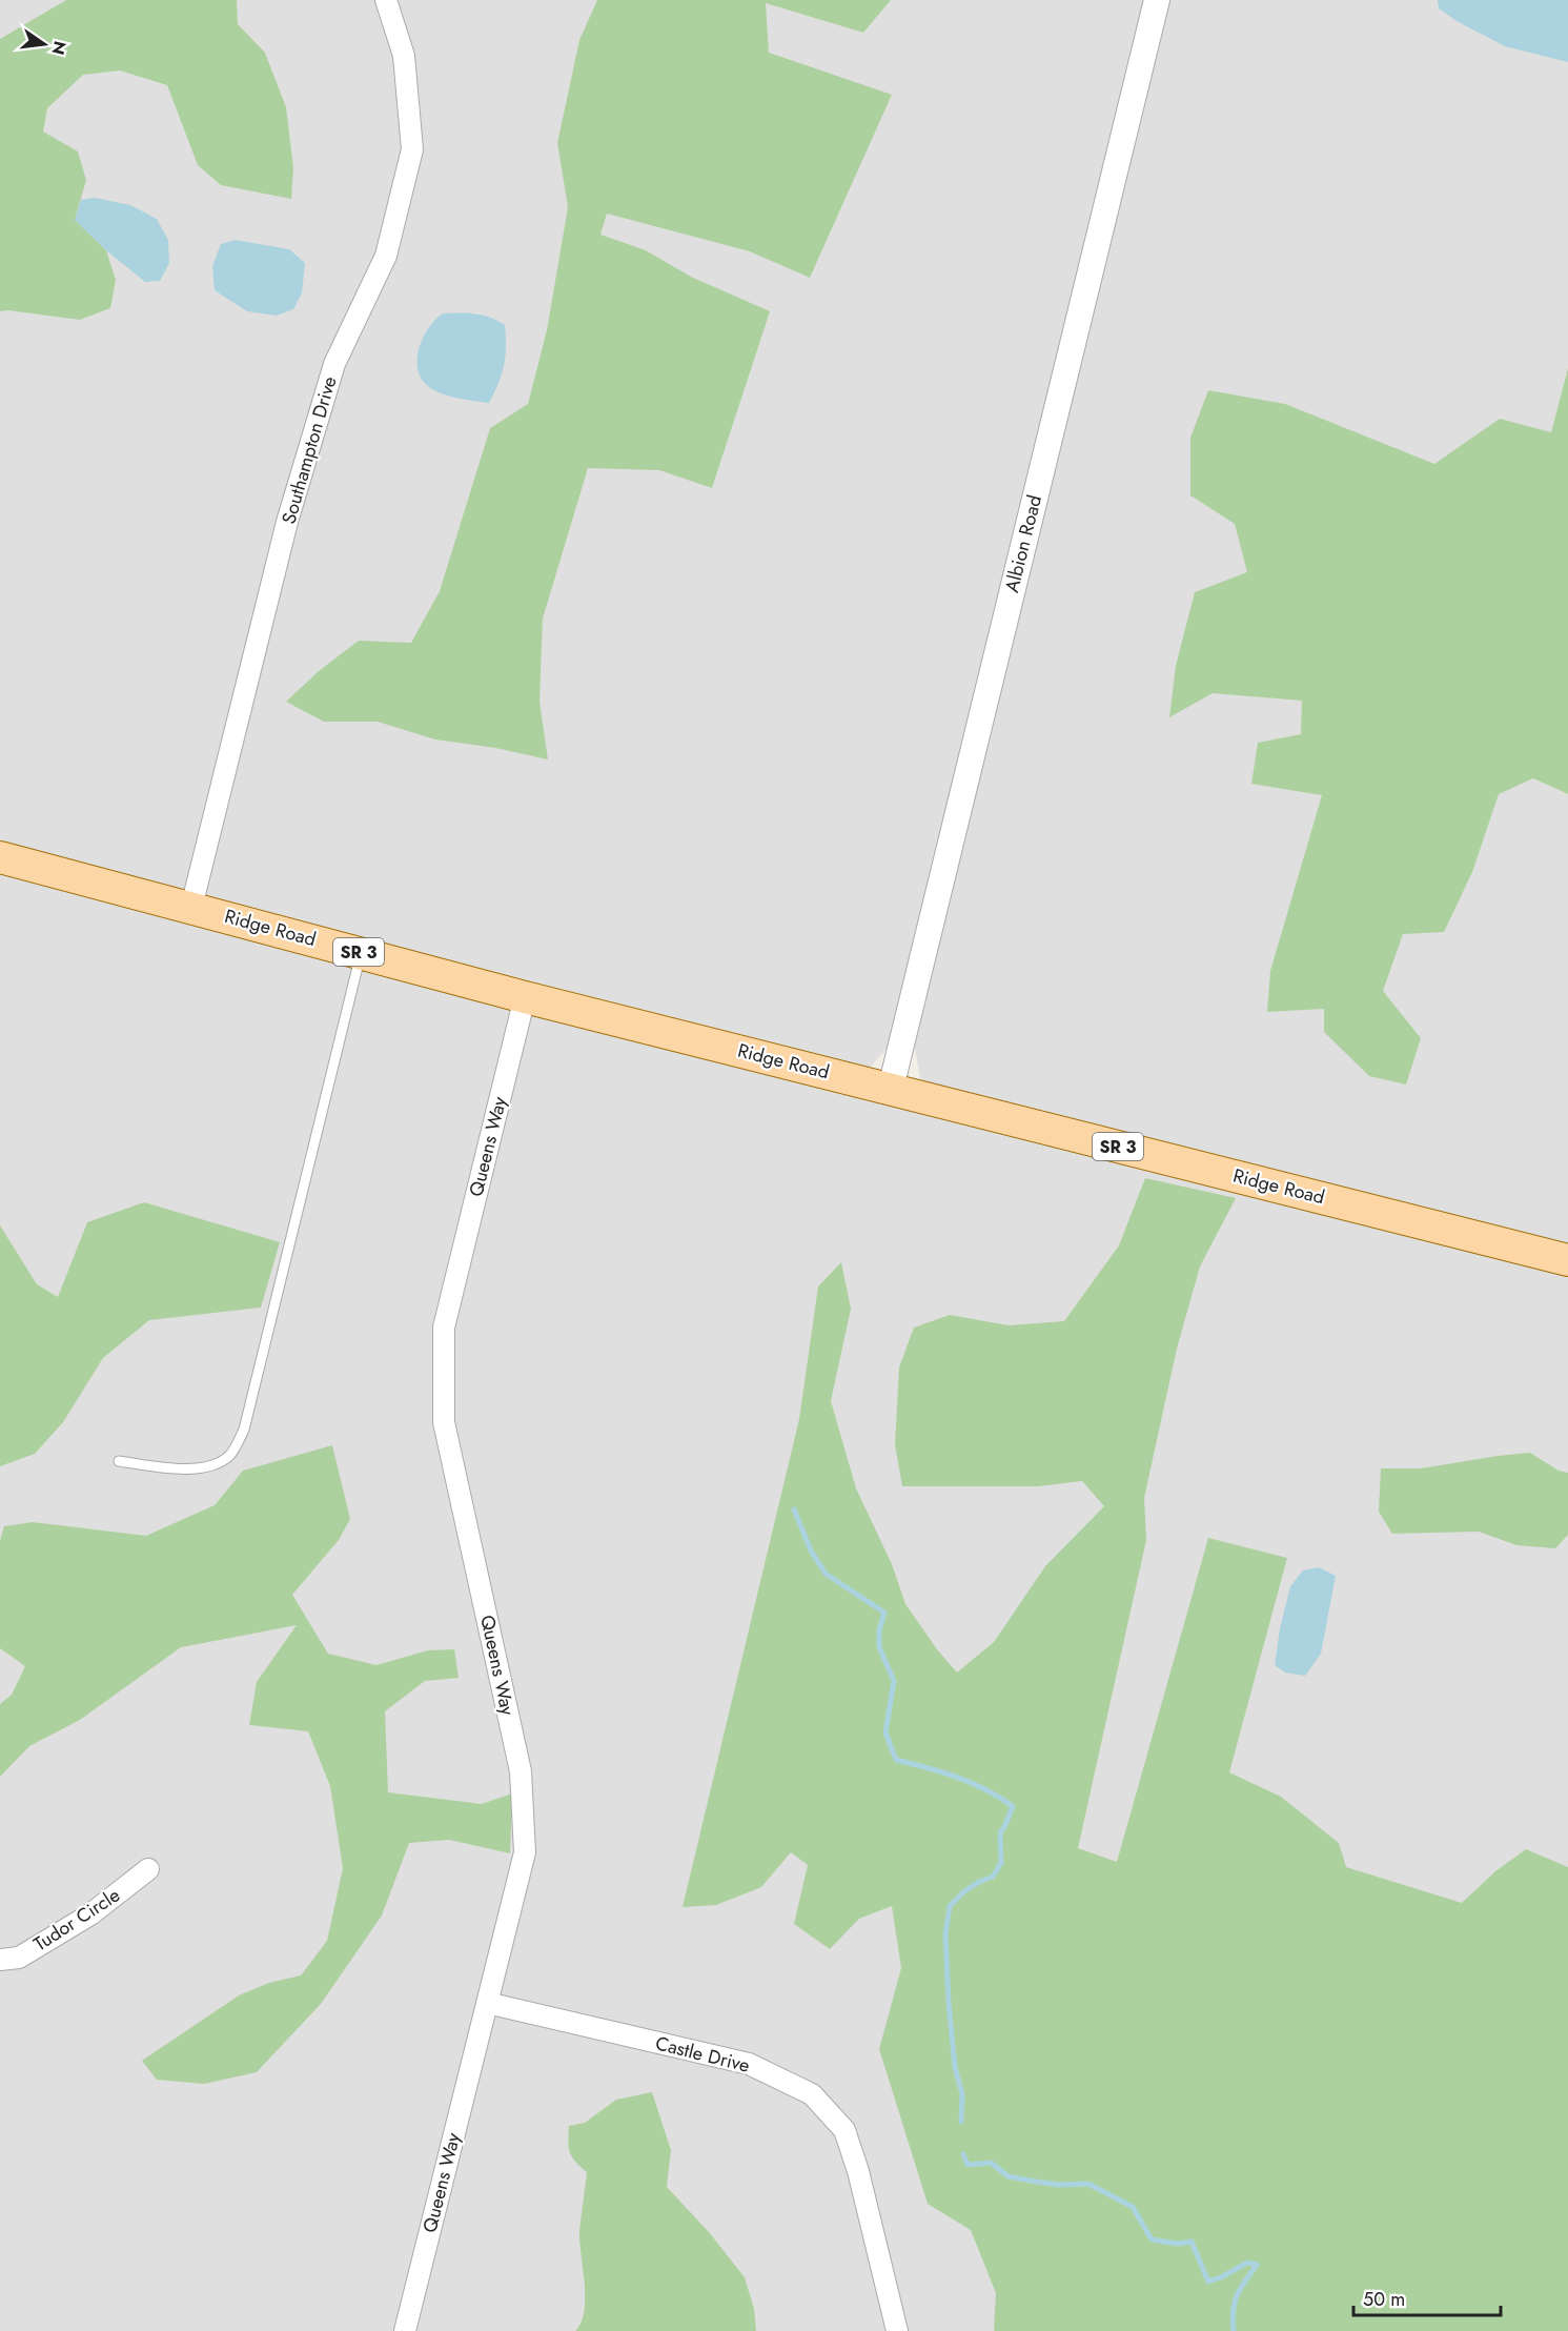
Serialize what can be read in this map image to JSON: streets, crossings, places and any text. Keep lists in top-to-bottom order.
{
  "streets": {
    "main road": ["Ridge Road", "SR 3"],
    "street": [
      "Southampton Drive",
      "Albion Road",
      "Queens Way",
      "Tudor Circle",
      "Castle Drive"
    ]
  },
  "crossings": [
    ["Southampton Drive", "Ridge Road"],
    ["Albion Road", "Ridge Road"],
    ["Ridge Road", "Queens Way"],
    ["Queens Way", "Castle Drive"]
  ],
  "scale_bar": "50 m",
  "north": "right"
}
